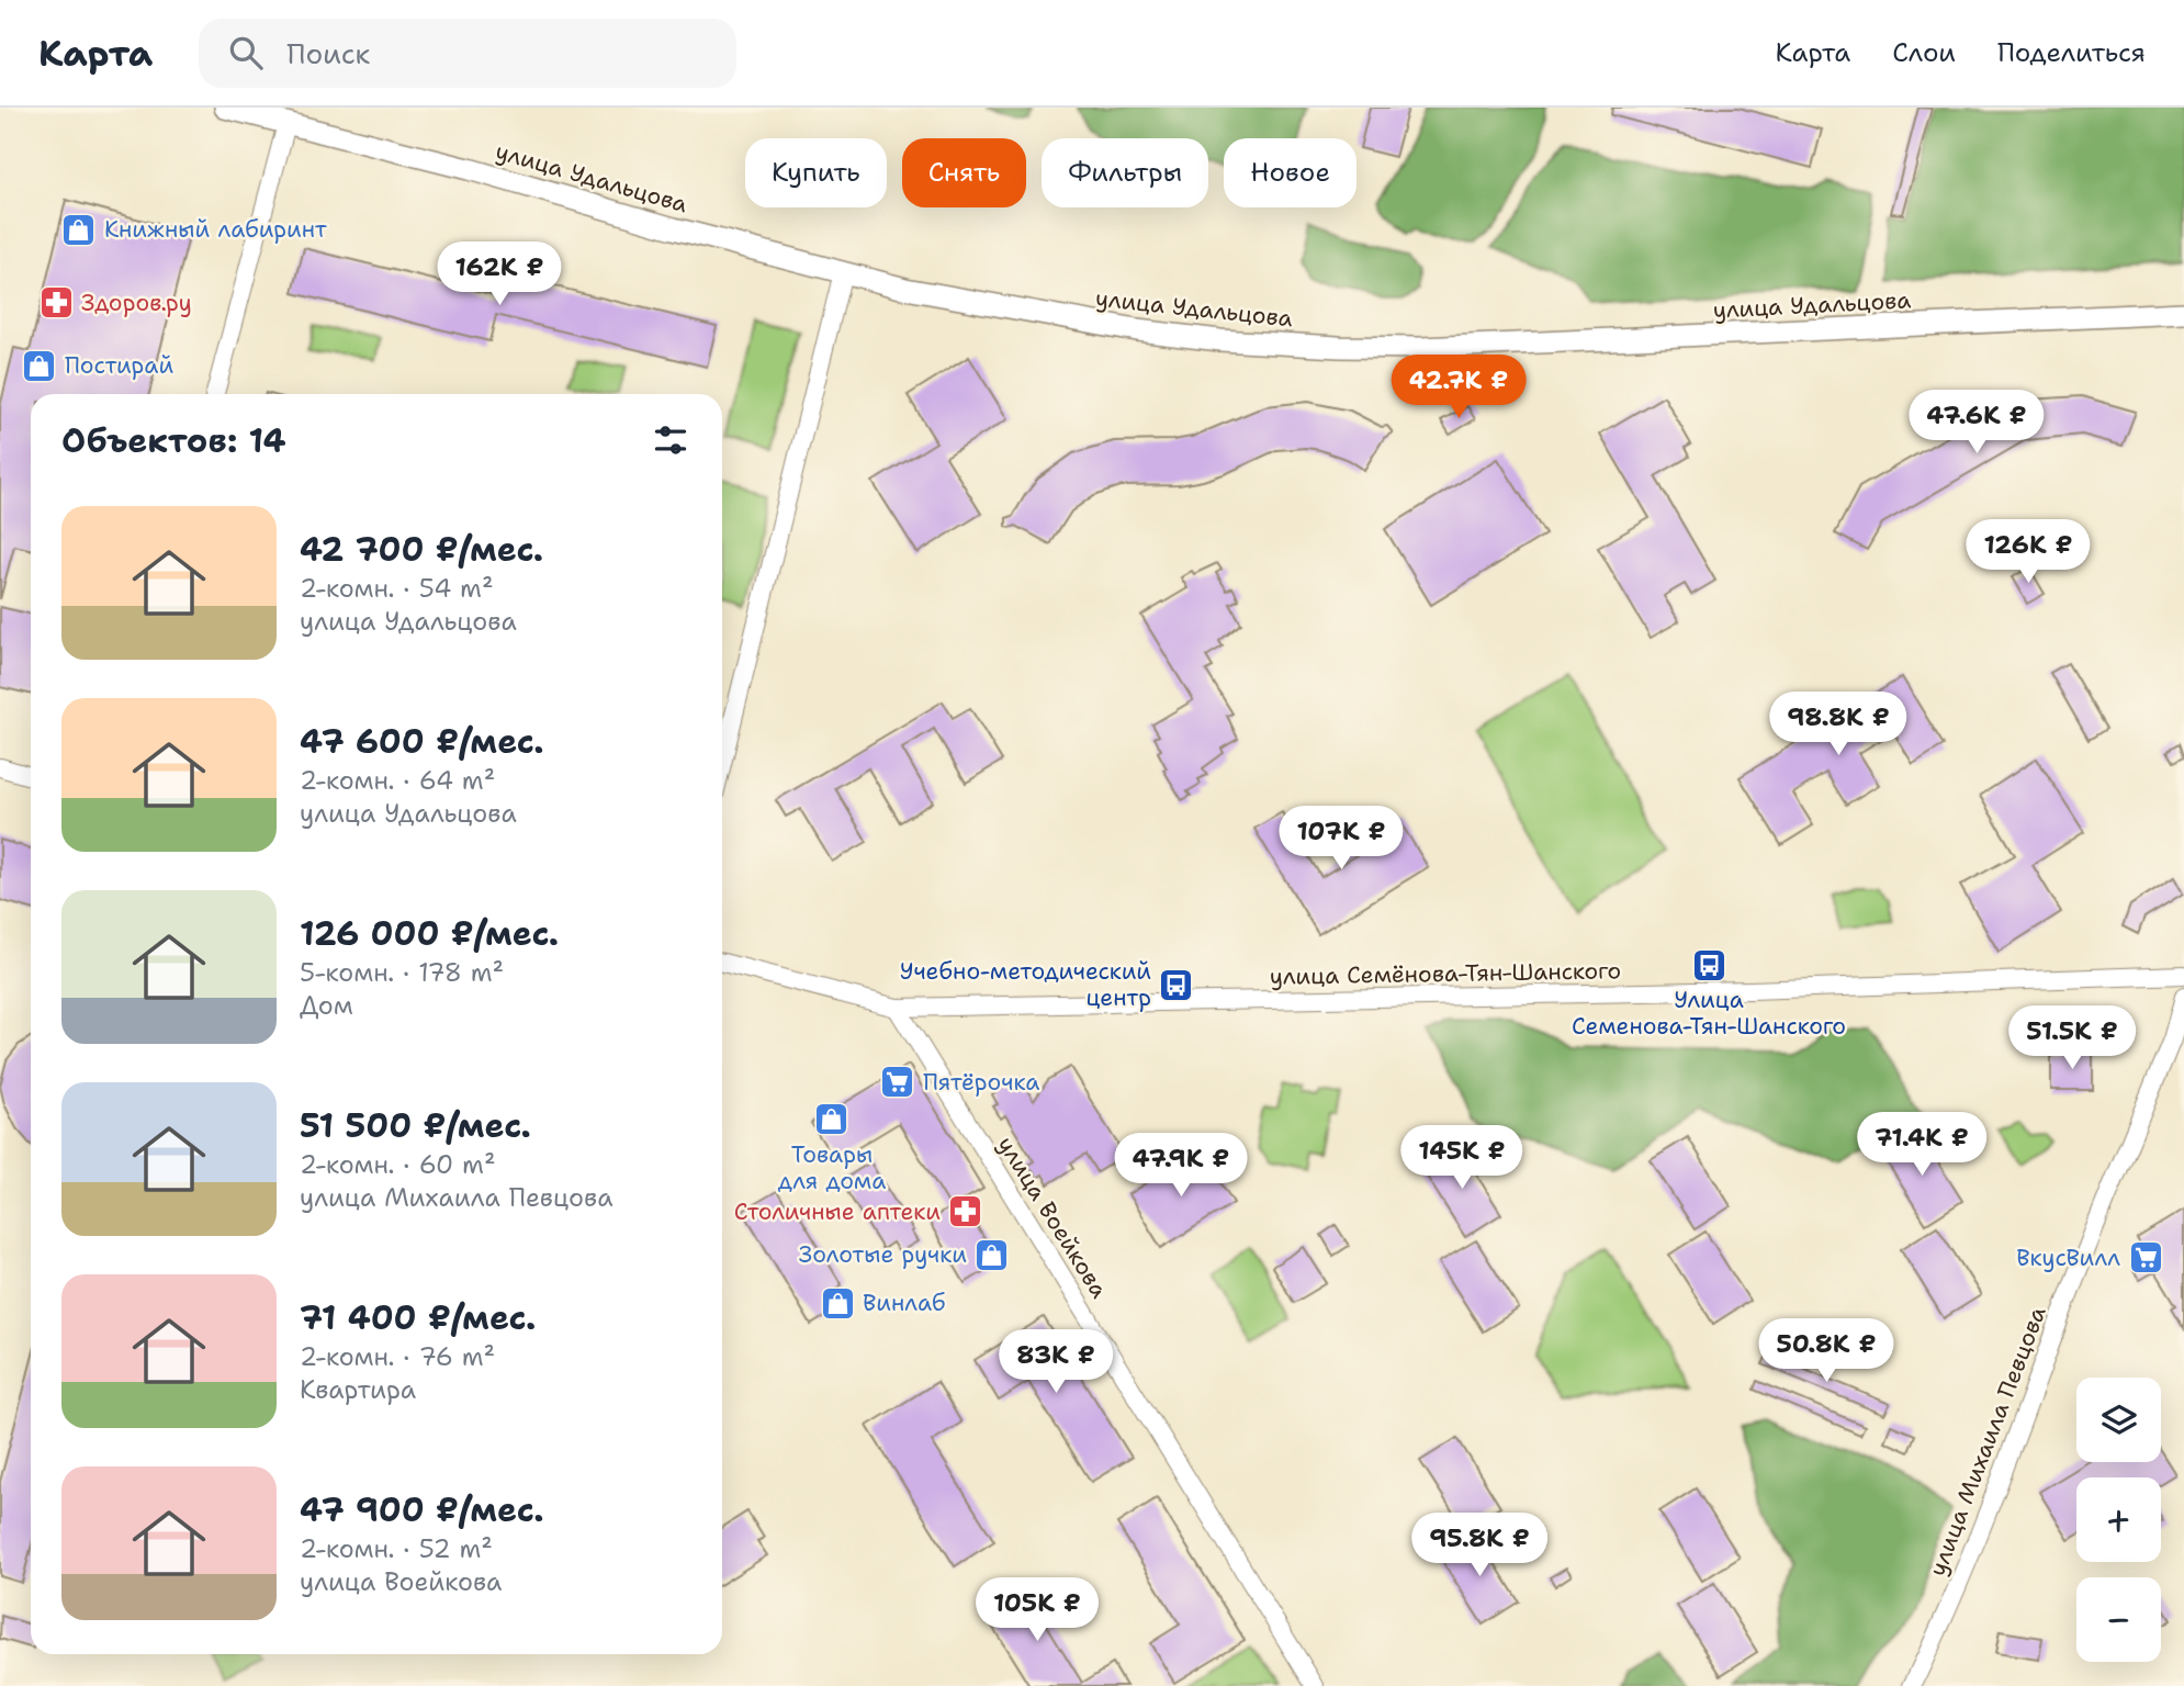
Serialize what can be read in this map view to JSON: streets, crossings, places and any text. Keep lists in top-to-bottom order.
{
  "streets": {
    "street": [
      "улица Удальцова",
      "улица Семёнова-Тян-Шанского",
      "улица Воейкова",
      "улица Михаила Певцова"
    ]
  },
  "crossings": [
    ["улица Семёнова-Тян-Шанского", "улица Воейкова"]
  ],
  "places": {
    "shop": [
      "Книжный лабиринт",
      "Постирай",
      "Товары для дома",
      "Золотые ручки",
      "Винлаб"
    ],
    "pharmacy": ["Здоров.ру", "Столичные аптеки"],
    "bus stop": ["Улица Семенова-Тян-Шанского", "Учебно-методический центр"],
    "supermarket": ["Пятёрочка", "ВкусВилл"]
  },
  "page": {
    "header": "Карта",
    "search": "Поиск",
    "nav": ["Карта", "Слои", "Поделиться"],
    "chip": [
      "Купить",
      "Снять",
      "Фильтры",
      "Новое"
    ],
    "price": [
      "162K ₽",
      "42.7K ₽",
      "47.6K ₽",
      "126K ₽",
      "98.8K ₽",
      "107K ₽",
      "51.5K ₽",
      "71.4K ₽",
      "145K ₽",
      "47.9K ₽",
      "50.8K ₽",
      "83K ₽",
      "95.8K ₽",
      "105K ₽"
    ],
    "heading": "Объектов: 14",
    "list": [
      {
        "name": "42 700 ₽/мес.",
        "note": "2-комн. · 54 m² · улица Удальцова"
      },
      {
        "name": "47 600 ₽/мес.",
        "note": "2-комн. · 64 m² · улица Удальцова"
      },
      {
        "name": "126 000 ₽/мес.",
        "note": "5-комн. · 178 m² · Дом"
      },
      {
        "name": "51 500 ₽/мес.",
        "note": "2-комн. · 60 m² · улица Михаила Певцова"
      },
      {
        "name": "71 400 ₽/мес.",
        "note": "2-комн. · 76 m² · Квартира"
      },
      {
        "name": "47 900 ₽/мес.",
        "note": "2-комн. · 52 m² · улица Воейкова"
      }
    ],
    "map_buttons": ["+", "−"]
  }
}
